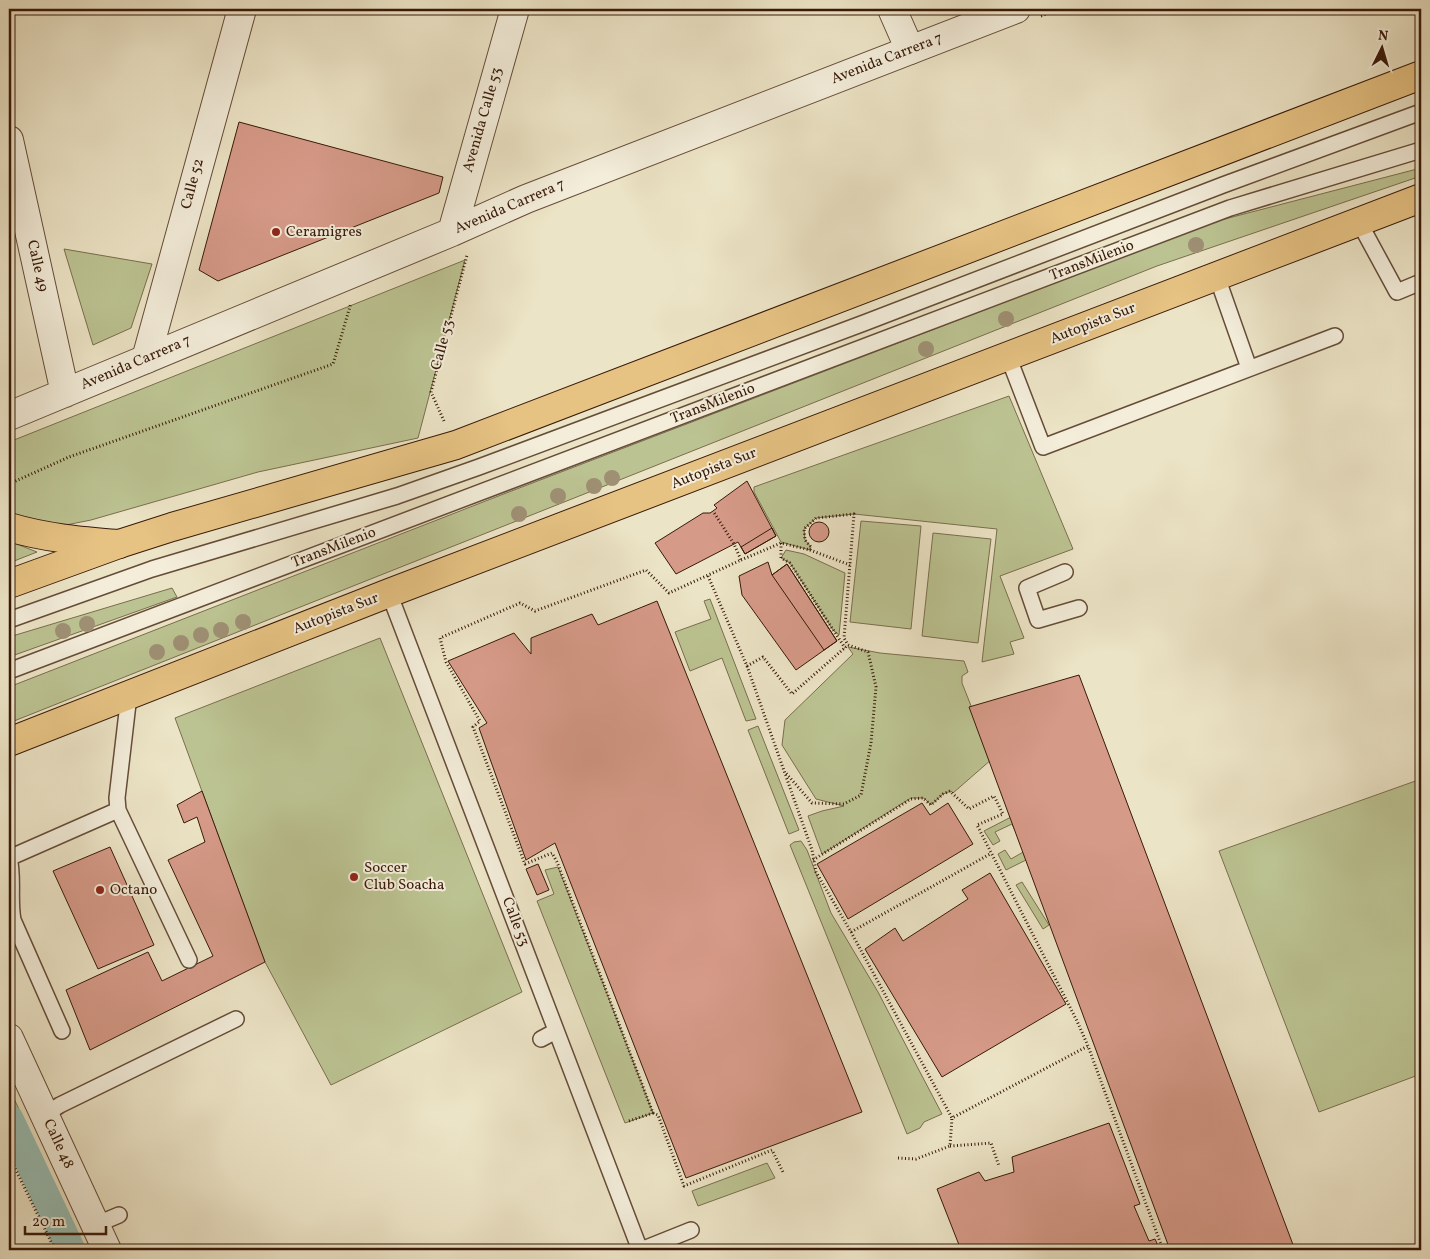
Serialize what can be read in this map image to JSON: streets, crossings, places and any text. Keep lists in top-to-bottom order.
{
  "streets": {
    "main road": ["Autopista Sur"],
    "street": [
      "Avenida Carrera 7",
      "Avenida Calle 53",
      "Calle 52",
      "Calle 49",
      "Calle 48"
    ],
    "lane": ["TransMilenio", "Calle 53"]
  },
  "crossings": [
    ["Avenida Carrera 7", "Avenida Calle 53"],
    ["Avenida Carrera 7", "Calle 52"],
    ["Avenida Carrera 7", "Calle 49"],
    ["Avenida Carrera 7", "Calle 53"],
    ["Avenida Calle 53", "Calle 53"],
    ["Autopista Sur", "Calle 53"]
  ],
  "places": ["Ceramigres", "Soccer Club Soacha", "Octano"],
  "scale_bar": "20 m",
  "north": "top"
}
